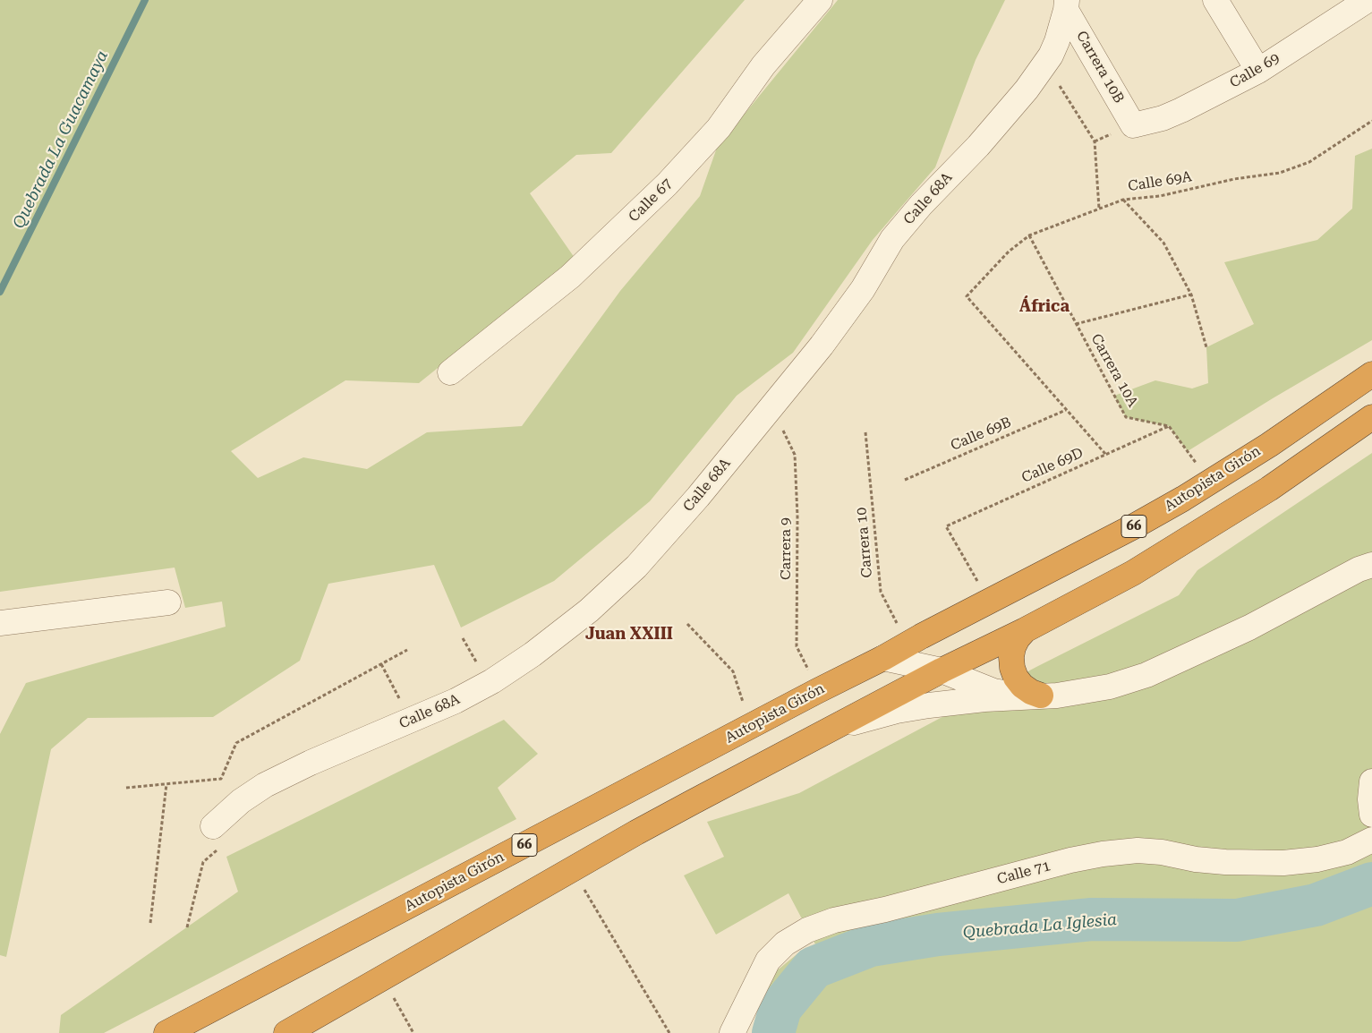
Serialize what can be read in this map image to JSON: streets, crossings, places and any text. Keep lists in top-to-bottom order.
{
  "streets": {
    "highway": ["Autopista Girón", "66"],
    "street": [
      "Carrera 10B",
      "Calle 69",
      "Calle 68A",
      "Calle 67",
      "Calle 71"
    ],
    "path": [
      "Calle 69A",
      "Carrera 10A",
      "Calle 69B",
      "Calle 69D",
      "Carrera 10",
      "Carrera 9"
    ]
  },
  "crossings": [
    ["Carrera 10B", "Calle 69"],
    ["Carrera 10B", "Calle 68A"],
    ["Calle 69A", "Carrera 10A"],
    ["Calle 69A", "Calle 69B"],
    ["Calle 68A", "Carrera 9"],
    ["Carrera 10A", "Calle 69D"],
    ["Calle 69D", "Autopista Girón"],
    ["Autopista Girón", "Carrera 10"],
    ["Autopista Girón", "Carrera 9"]
  ],
  "districts": ["África", "Juan XXIII"],
  "water": ["Quebrada La Guacamaya", "Quebrada La Iglesia"]
}
